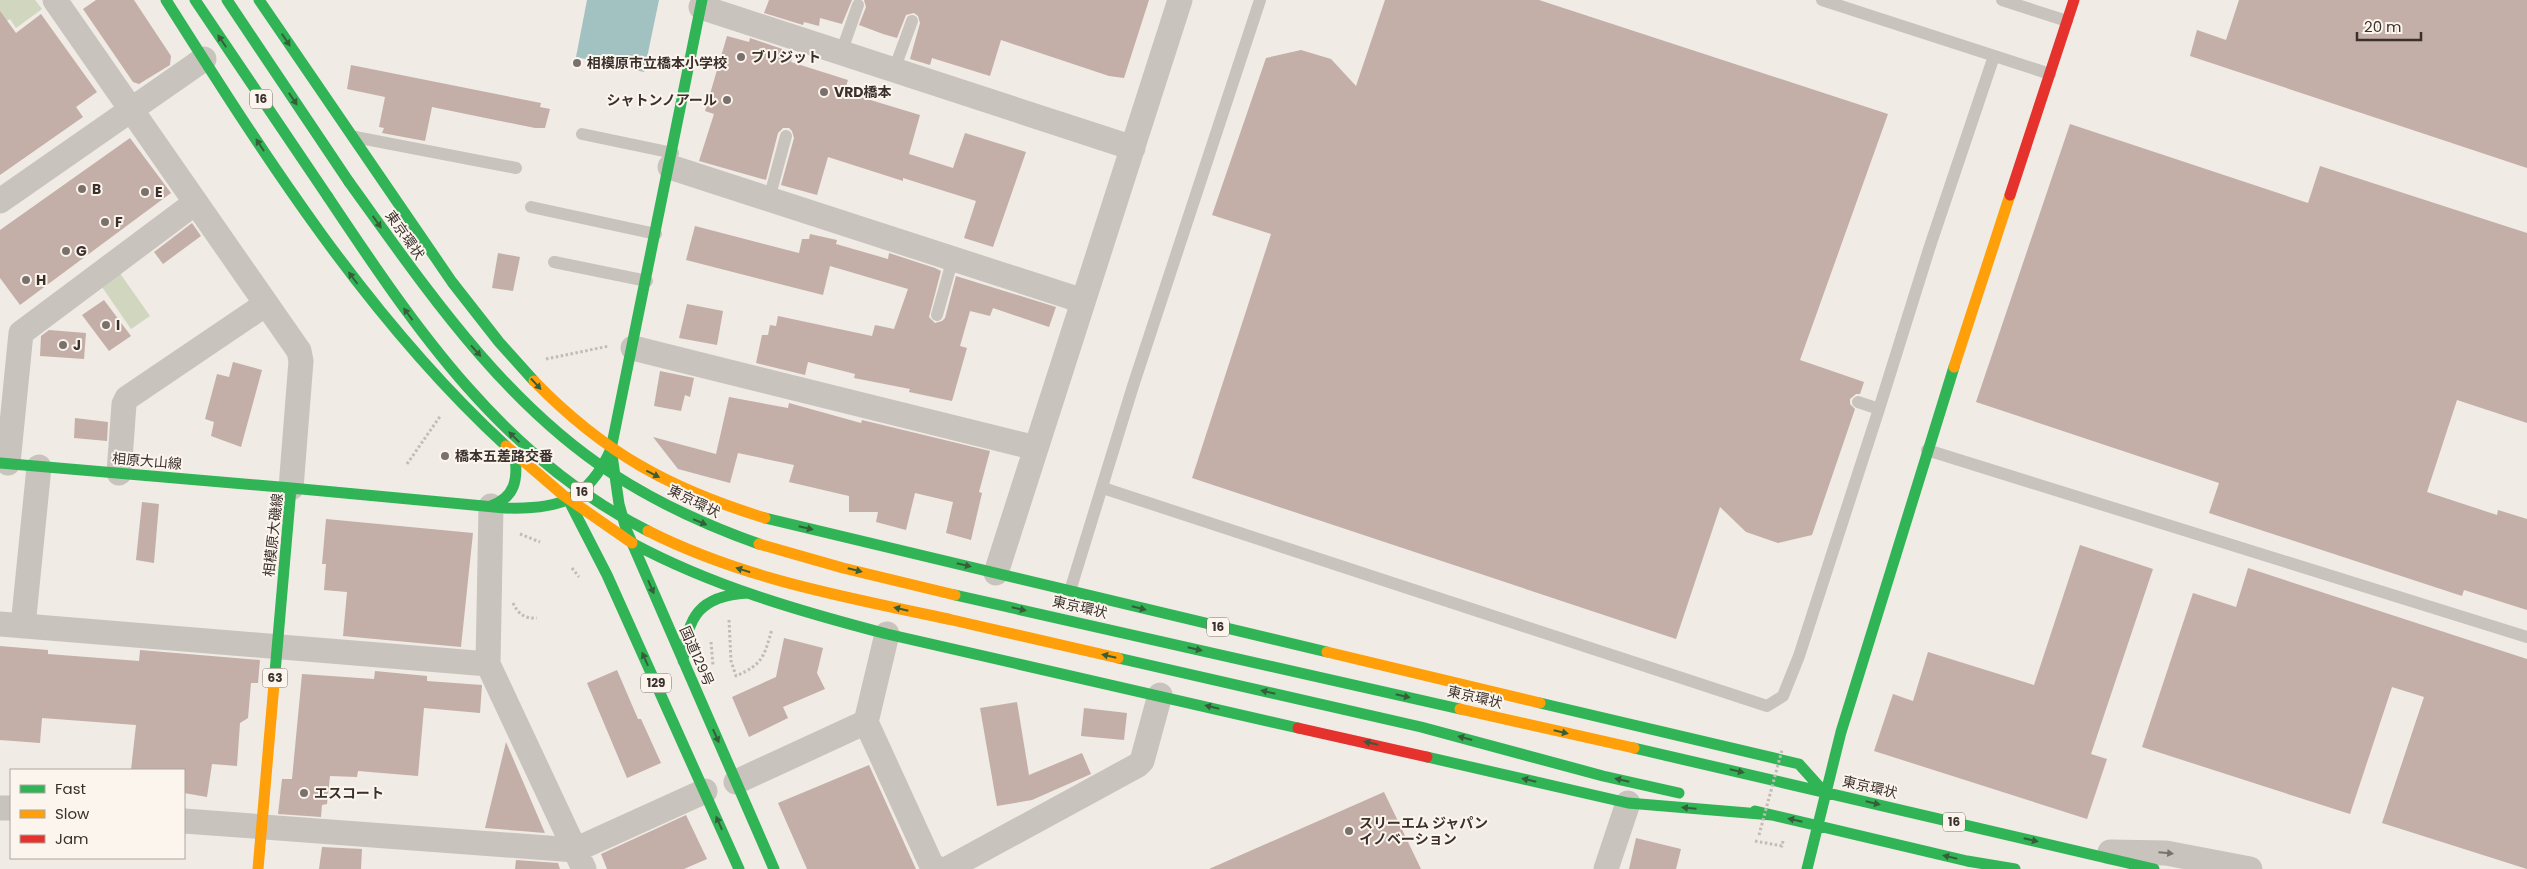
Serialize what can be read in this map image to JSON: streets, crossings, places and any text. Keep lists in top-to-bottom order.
{
  "streets": {
    "main road": [
      "16",
      "東京環状",
      "相原大山線",
      "相模原大磯線",
      "国道129号",
      "63",
      "129"
    ]
  },
  "crossings": [
    ["16", "東京環状"],
    ["16", "国道129号"],
    ["相原大山線", "相模原大磯線"],
    ["相模原大磯線", "129"]
  ],
  "places": [
    "ブリジット",
    "相模原市立橋本小学校",
    "VRD橋本",
    "シャトンノアール",
    "B",
    "E",
    "F",
    "G",
    "H",
    "I",
    "J",
    "橋本五差路交番",
    "エスコート",
    "スリーエム ジャパン イノベーション"
  ],
  "legend": ["Fast", "Slow", "Jam"],
  "scale_bar": "20 m"
}
